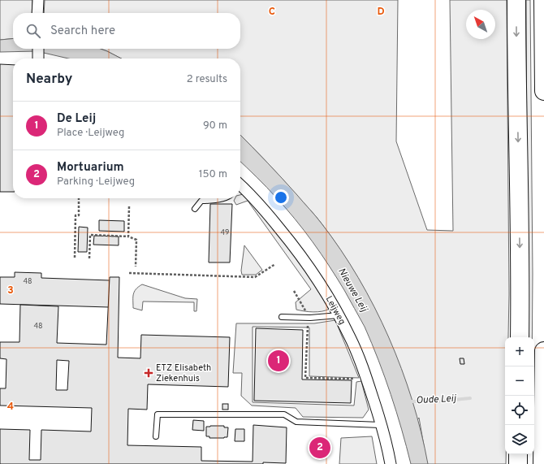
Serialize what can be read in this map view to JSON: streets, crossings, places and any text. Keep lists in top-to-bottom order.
{
  "streets": {
    "street": ["Leijweg"]
  },
  "water": ["Nieuwe Leij", "Oude Leij"],
  "places": {
    "health": ["ETZ Elisabeth Ziekenhuis"]
  },
  "house_numbers": ["49", "48", "48"],
  "north": "top left",
  "page": {
    "search": "Search here",
    "heading": ["Nearby", "2 results"],
    "list": [
      {
        "mark": "1",
        "name": "De Leij",
        "note": "Place · Leijweg",
        "value": "90 m"
      },
      {
        "mark": "2",
        "name": "Mortuarium",
        "note": "Parking · Leijweg",
        "value": "150 m"
      }
    ],
    "map_buttons": ["+", "−"],
    "pins": ["1", "2"]
  },
  "grid": {
    "columns": ["C", "D"],
    "rows": ["3", "4"]
  }
}
